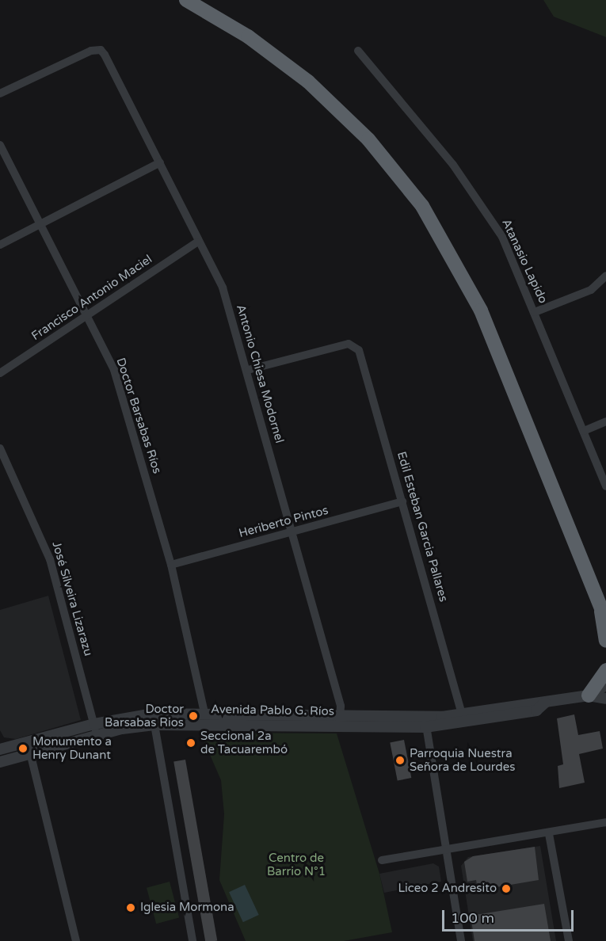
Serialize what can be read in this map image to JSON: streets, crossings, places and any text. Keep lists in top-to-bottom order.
{
  "streets": {
    "street": [
      "Atanasio Lapido",
      "Francisco Antonio Maciel",
      "Antonio Chiesa Modornel",
      "Doctor Barsabas Ríos",
      "Heriberto Pintos",
      "Edil Esteban Garcia Pallares",
      "José Silveira Lizarazu",
      "Avenida Pablo G. Ríos"
    ]
  },
  "crossings": [
    ["Francisco Antonio Maciel", "Antonio Chiesa Modornel"],
    ["Francisco Antonio Maciel", "Doctor Barsabas Ríos"],
    ["Antonio Chiesa Modornel", "Heriberto Pintos"],
    ["Antonio Chiesa Modornel", "Edil Esteban Garcia Pallares"],
    ["Antonio Chiesa Modornel", "Avenida Pablo G. Ríos"],
    ["Doctor Barsabas Ríos", "Heriberto Pintos"],
    ["Doctor Barsabas Ríos", "Avenida Pablo G. Ríos"],
    ["Heriberto Pintos", "Edil Esteban Garcia Pallares"],
    ["Edil Esteban Garcia Pallares", "Avenida Pablo G. Ríos"],
    ["José Silveira Lizarazu", "Avenida Pablo G. Ríos"]
  ],
  "parks": ["Centro de Barrio N°1"],
  "places": [
    "Doctor Barsabas Rios",
    "Seccional 2a de Tacuarembó",
    "Monumento a Henry Dunant",
    "Parroquia Nuestra Señora de Lourdes",
    "Liceo 2 Andresito",
    "Iglesia Mormona"
  ],
  "scale_bar": "100 m"
}
